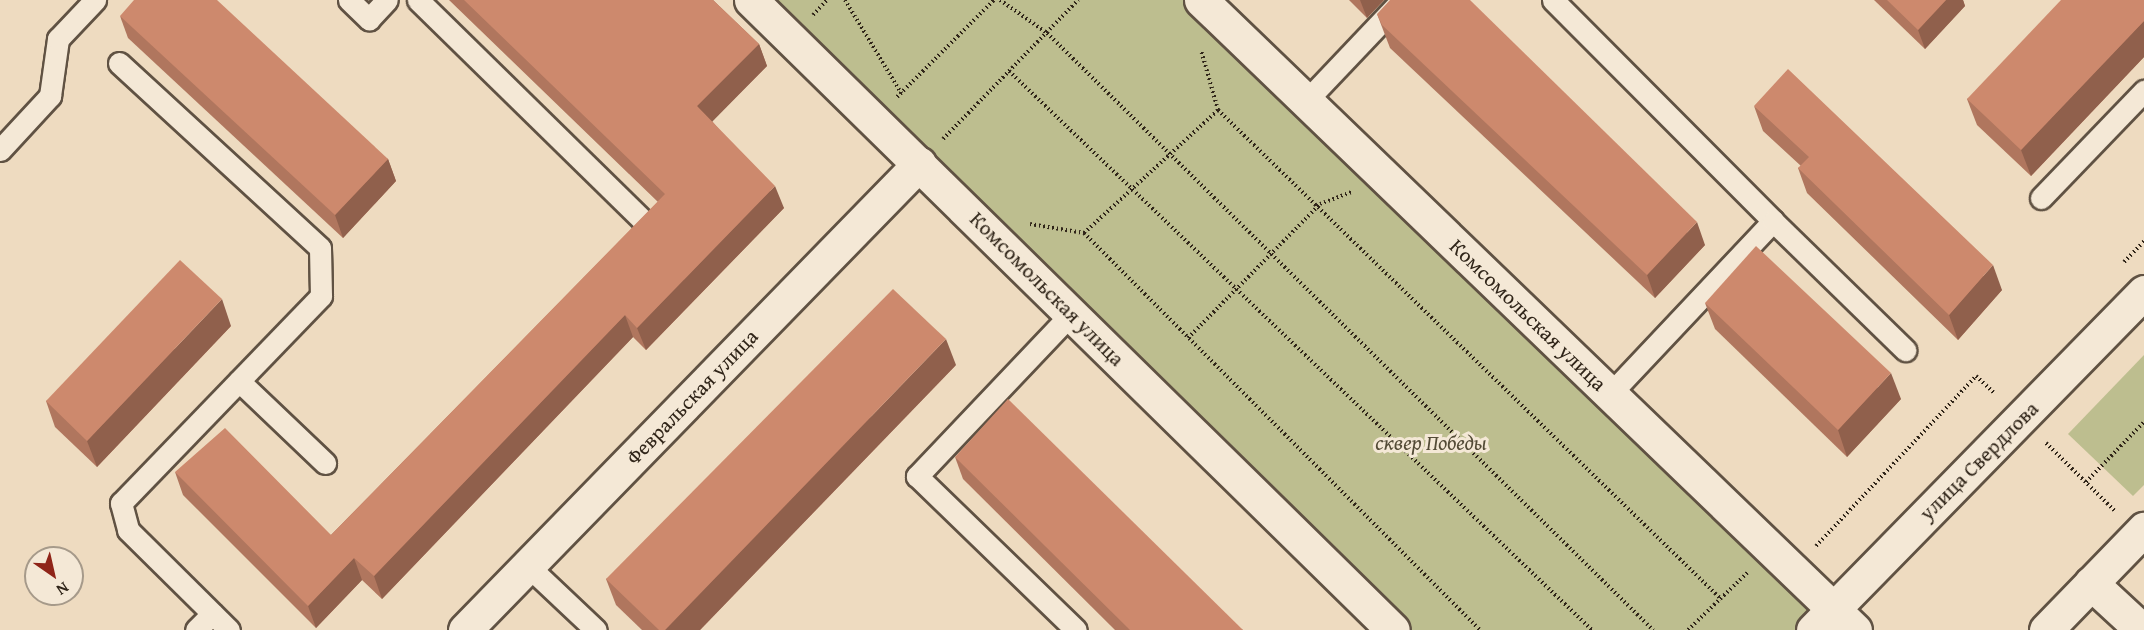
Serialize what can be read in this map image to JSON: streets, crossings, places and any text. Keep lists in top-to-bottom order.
{
  "streets": {
    "main road": ["Комсомольская улица", "Февральская улица", "улица Свердлова"]
  },
  "crossings": [
    ["Комсомольская улица", "Февральская улица"],
    ["Комсомольская улица", "улица Свердлова"]
  ],
  "parks": ["сквер Победы"],
  "north": "bottom right"
}
